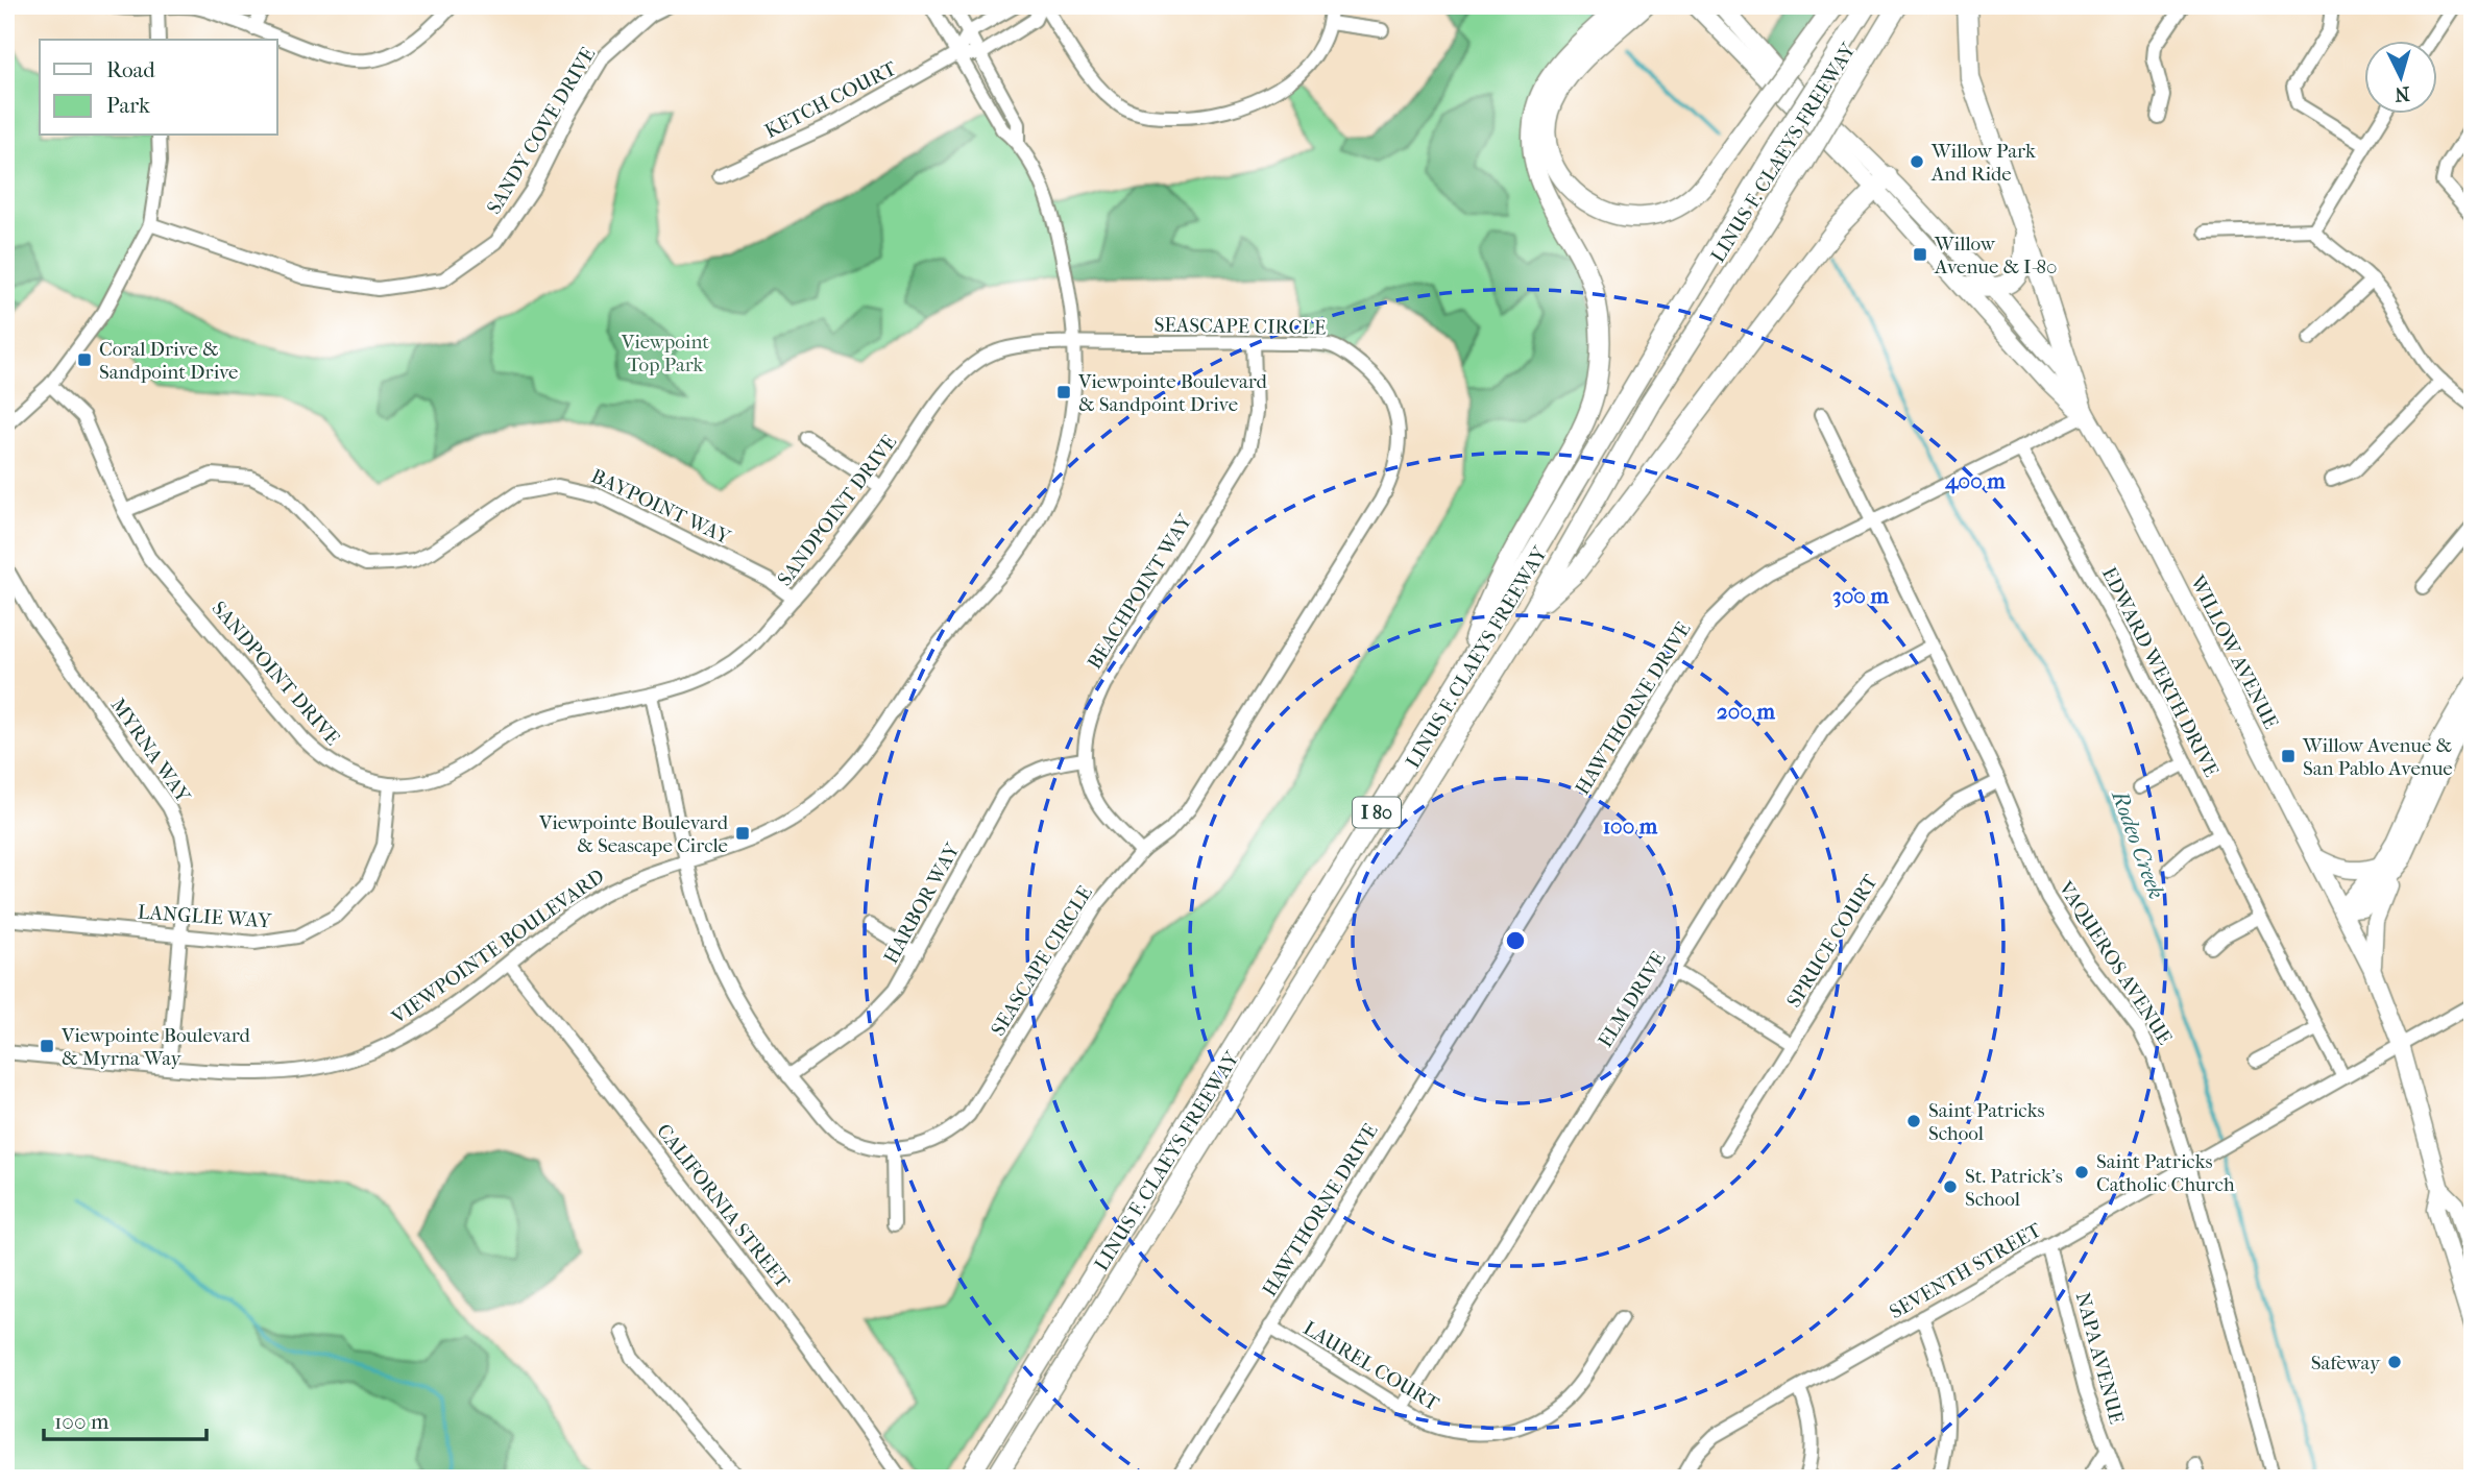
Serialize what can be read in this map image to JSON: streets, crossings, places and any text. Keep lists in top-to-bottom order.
{
  "streets": {
    "highway": ["LINUS F. CLAEYS FREEWAY", "I 80"],
    "main road": ["WILLOW AVENUE"],
    "street": [
      "KETCH COURT",
      "SANDY COVE DRIVE",
      "SEASCAPE CIRCLE",
      "BAYPOINT WAY",
      "SANDPOINT DRIVE",
      "BEACHPOINT WAY",
      "EDWARD WERTH DRIVE",
      "HAWTHORNE DRIVE",
      "MYRNA WAY",
      "HARBOR WAY",
      "LANGLIE WAY",
      "SPRUCE COURT",
      "VIEWPOINTE BOULEVARD",
      "VAQUEROS AVENUE",
      "ELM DRIVE",
      "CALIFORNIA STREET",
      "SEVENTH STREET",
      "NAPA AVENUE",
      "LAUREL COURT"
    ]
  },
  "crossings": [
    ["KETCH COURT", "VIEWPOINTE BOULEVARD"],
    ["SEASCAPE CIRCLE", "SANDPOINT DRIVE"],
    ["SEASCAPE CIRCLE", "BEACHPOINT WAY"],
    ["SEASCAPE CIRCLE", "VIEWPOINTE BOULEVARD"],
    ["BAYPOINT WAY", "SANDPOINT DRIVE"],
    ["SANDPOINT DRIVE", "LANGLIE WAY"],
    ["SANDPOINT DRIVE", "VIEWPOINTE BOULEVARD"],
    ["BEACHPOINT WAY", "HARBOR WAY"],
    ["WILLOW AVENUE", "HAWTHORNE DRIVE"],
    ["WILLOW AVENUE", "SEVENTH STREET"],
    ["EDWARD WERTH DRIVE", "HAWTHORNE DRIVE"],
    ["EDWARD WERTH DRIVE", "SEVENTH STREET"],
    ["HAWTHORNE DRIVE", "VAQUEROS AVENUE"],
    ["HAWTHORNE DRIVE", "LAUREL COURT"],
    ["MYRNA WAY", "LANGLIE WAY"],
    ["MYRNA WAY", "VIEWPOINTE BOULEVARD"],
    ["SPRUCE COURT", "VAQUEROS AVENUE"],
    ["VIEWPOINTE BOULEVARD", "CALIFORNIA STREET"],
    ["VAQUEROS AVENUE", "ELM DRIVE"],
    ["VAQUEROS AVENUE", "SEVENTH STREET"],
    ["ELM DRIVE", "LAUREL COURT"],
    ["SEVENTH STREET", "NAPA AVENUE"]
  ],
  "water": ["Rodeo Creek"],
  "parks": ["Viewpoint Top Park"],
  "places": {
    "other": [
      "Willow Park And Ride",
      "Saint Patricks School",
      "Saint Patricks Catholic Church",
      "St. Patrick's School",
      "Safeway"
    ],
    "transit": [
      "Willow Avenue & I-80",
      "Coral Drive & Sandpoint Drive",
      "Viewpointe Boulevard & Sandpoint Drive",
      "Willow Avenue & San Pablo Avenue",
      "Viewpointe Boulevard & Seascape Circle",
      "Viewpointe Boulevard & Myrna Way"
    ]
  },
  "legend": ["Road", "Park"],
  "scale_bar": "100 m",
  "north": "bottom",
  "rings": [
    "400 m",
    "300 m",
    "200 m",
    "100 m"
  ]
}
